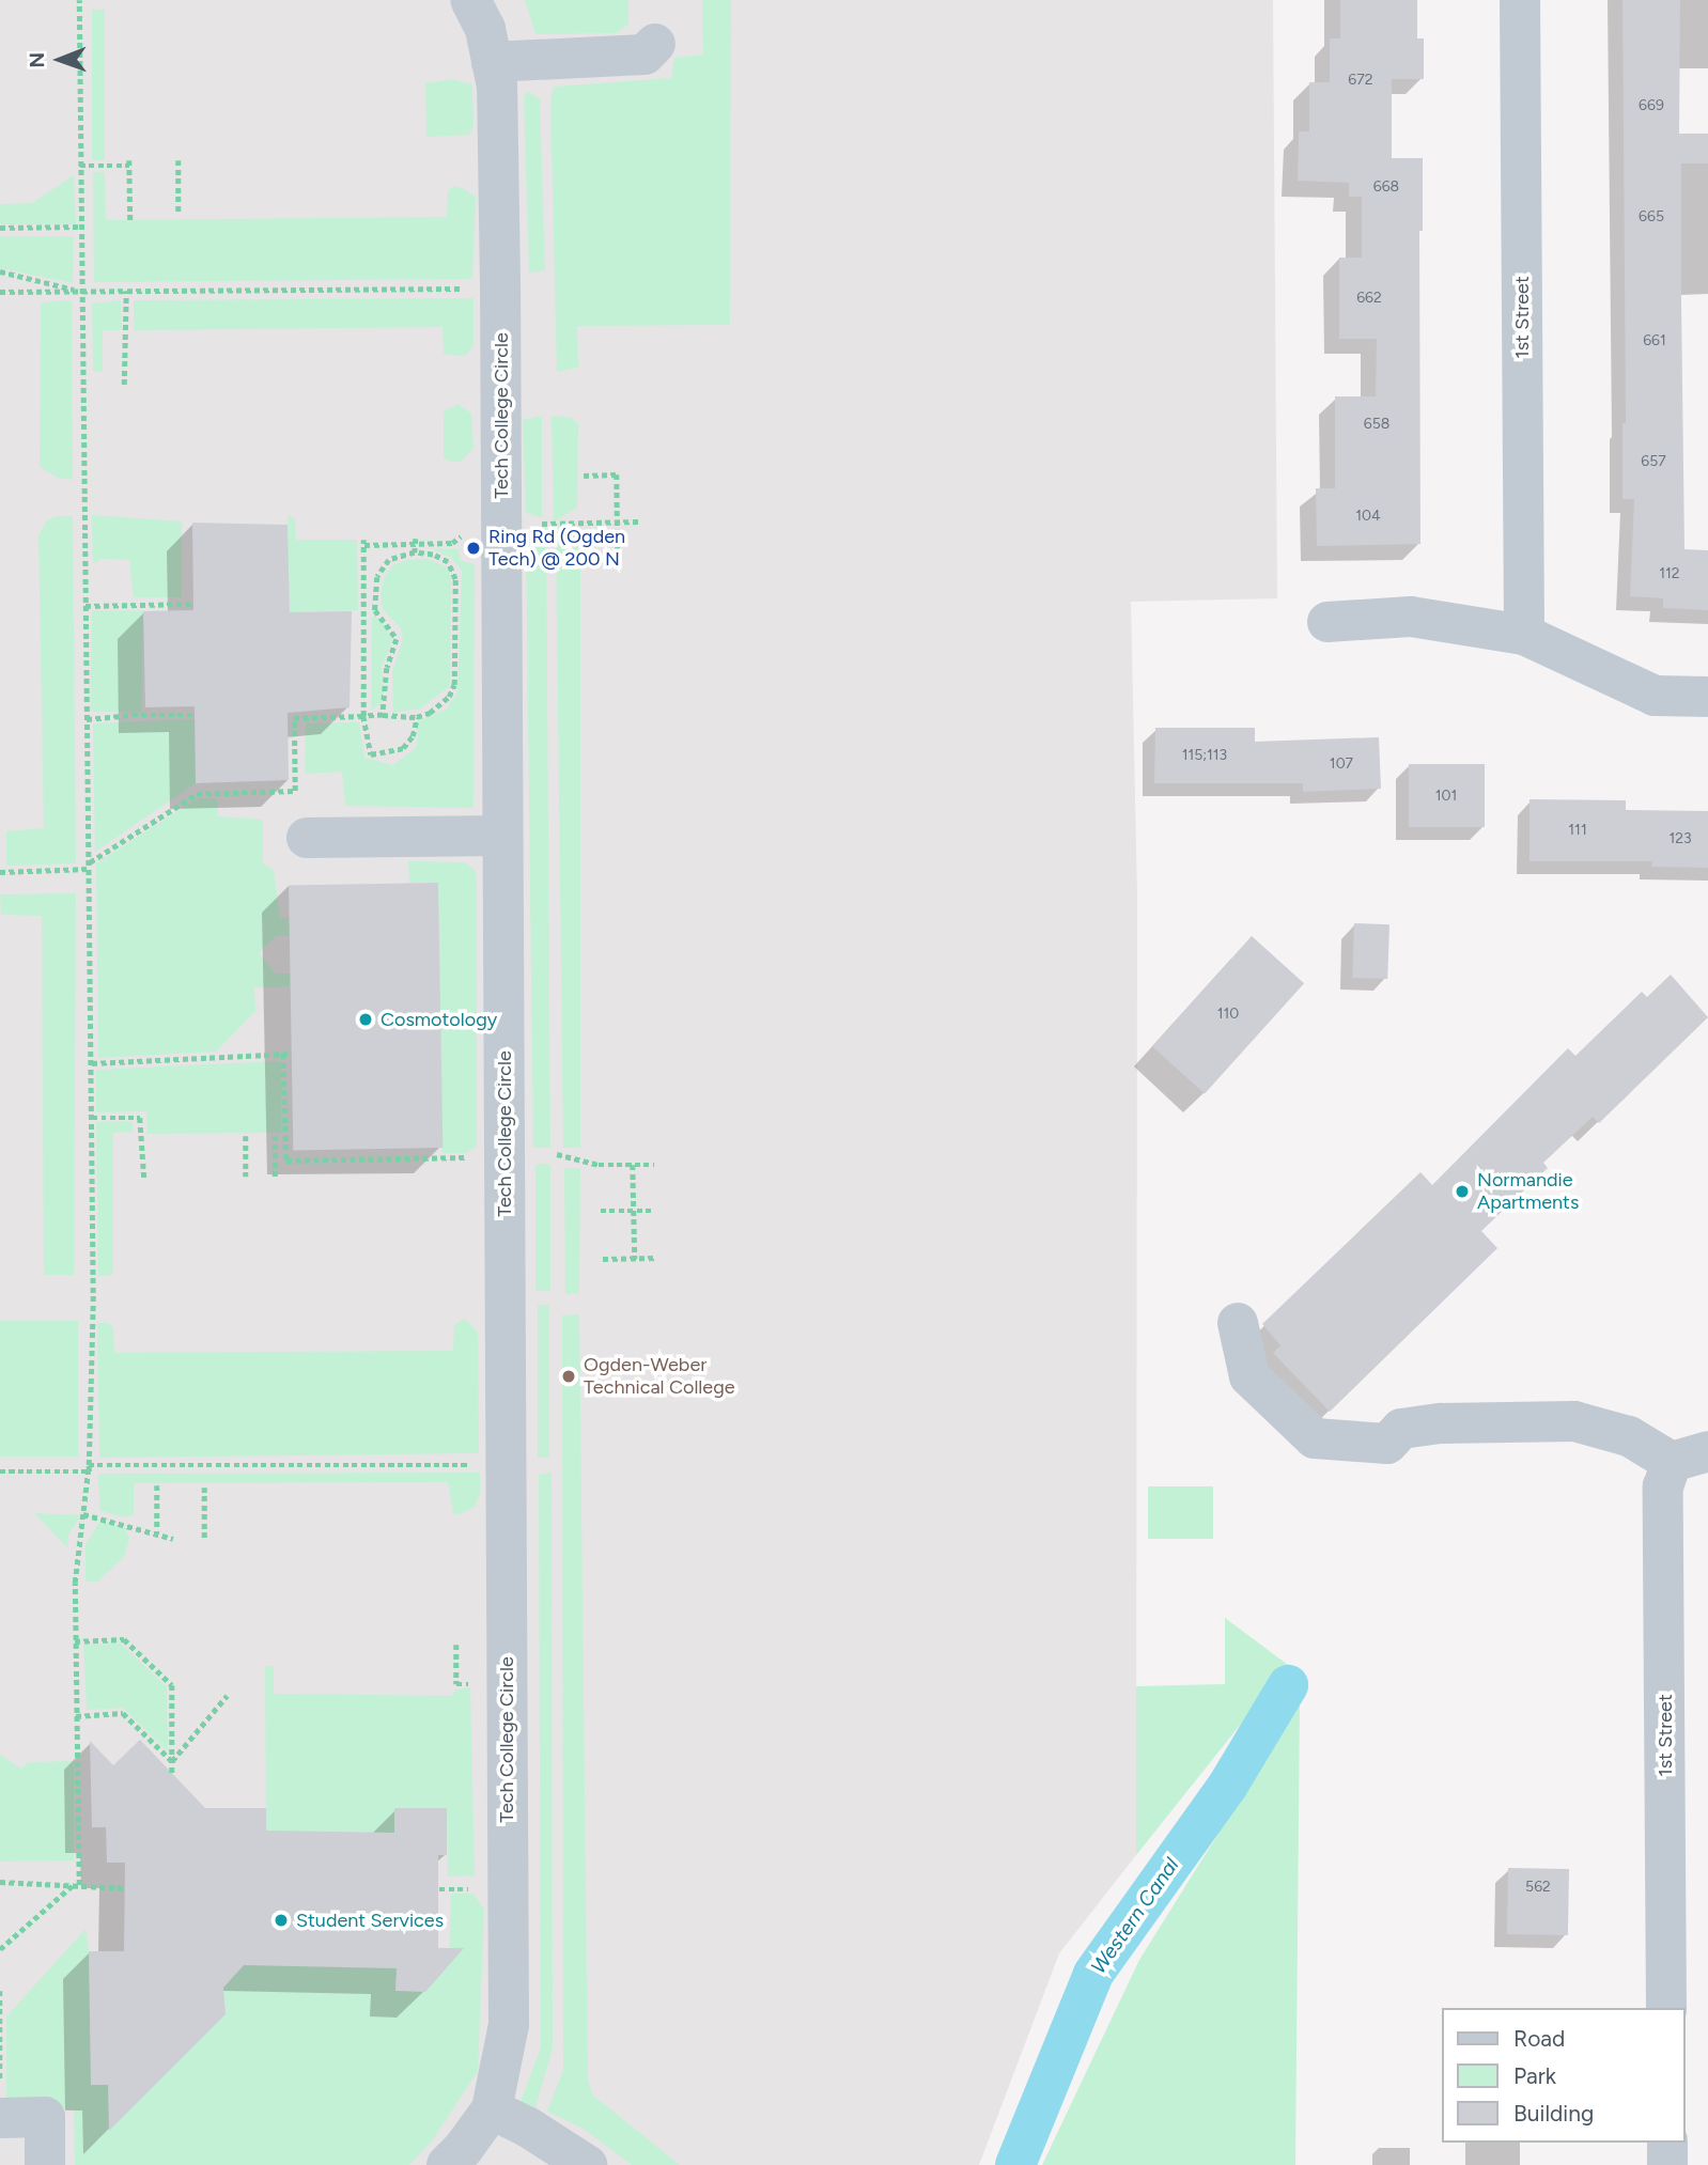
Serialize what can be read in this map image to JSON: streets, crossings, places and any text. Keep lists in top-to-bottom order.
{
  "streets": {
    "street": ["1st Street", "Tech College Circle"]
  },
  "water": ["Western Canal"],
  "places": [
    "Ring Rd (Ogden Tech) @ 200 N",
    "Cosmotology",
    "Normandie Apartments",
    "Ogden-Weber Technical College",
    "Student Services"
  ],
  "house_numbers": [
    "672",
    "669",
    "668",
    "665",
    "662",
    "661",
    "658",
    "657",
    "104",
    "112",
    "115;113",
    "107",
    "101",
    "111",
    "123",
    "110",
    "562"
  ],
  "legend": ["Road", "Park", "Building"],
  "north": "left"
}
